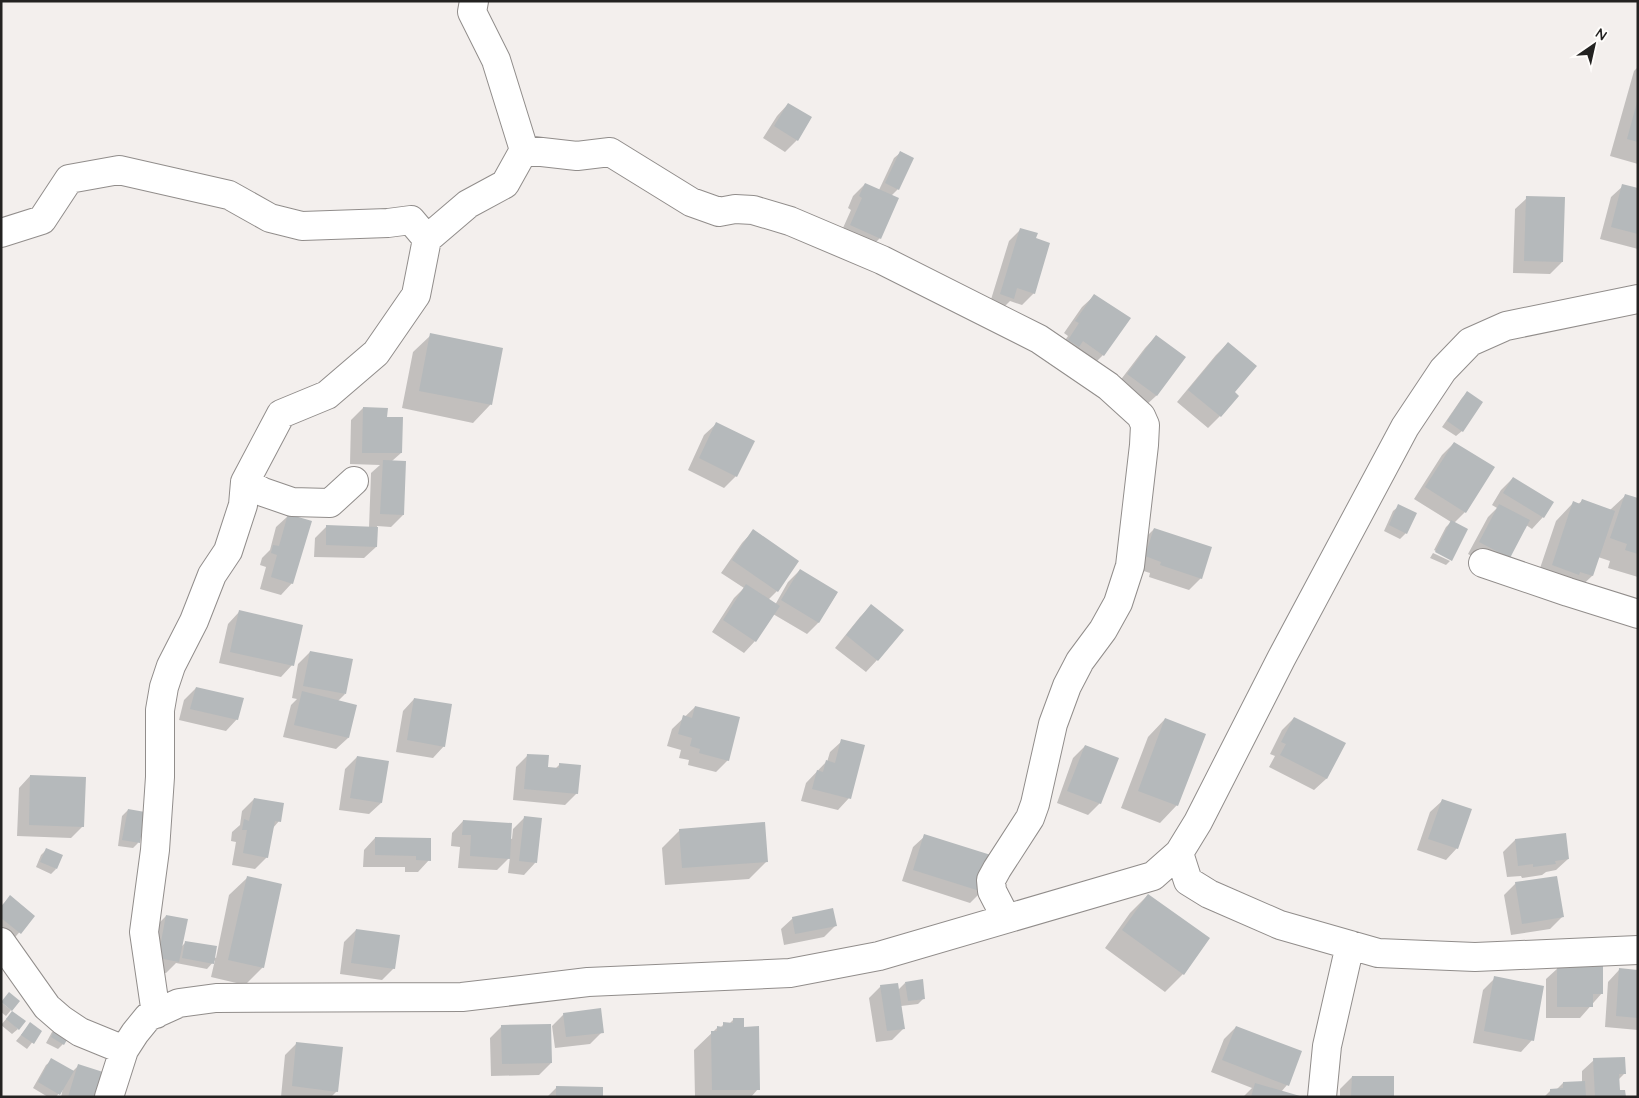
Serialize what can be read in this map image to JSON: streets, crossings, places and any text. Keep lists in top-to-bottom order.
{
  "north": "top right"
}
